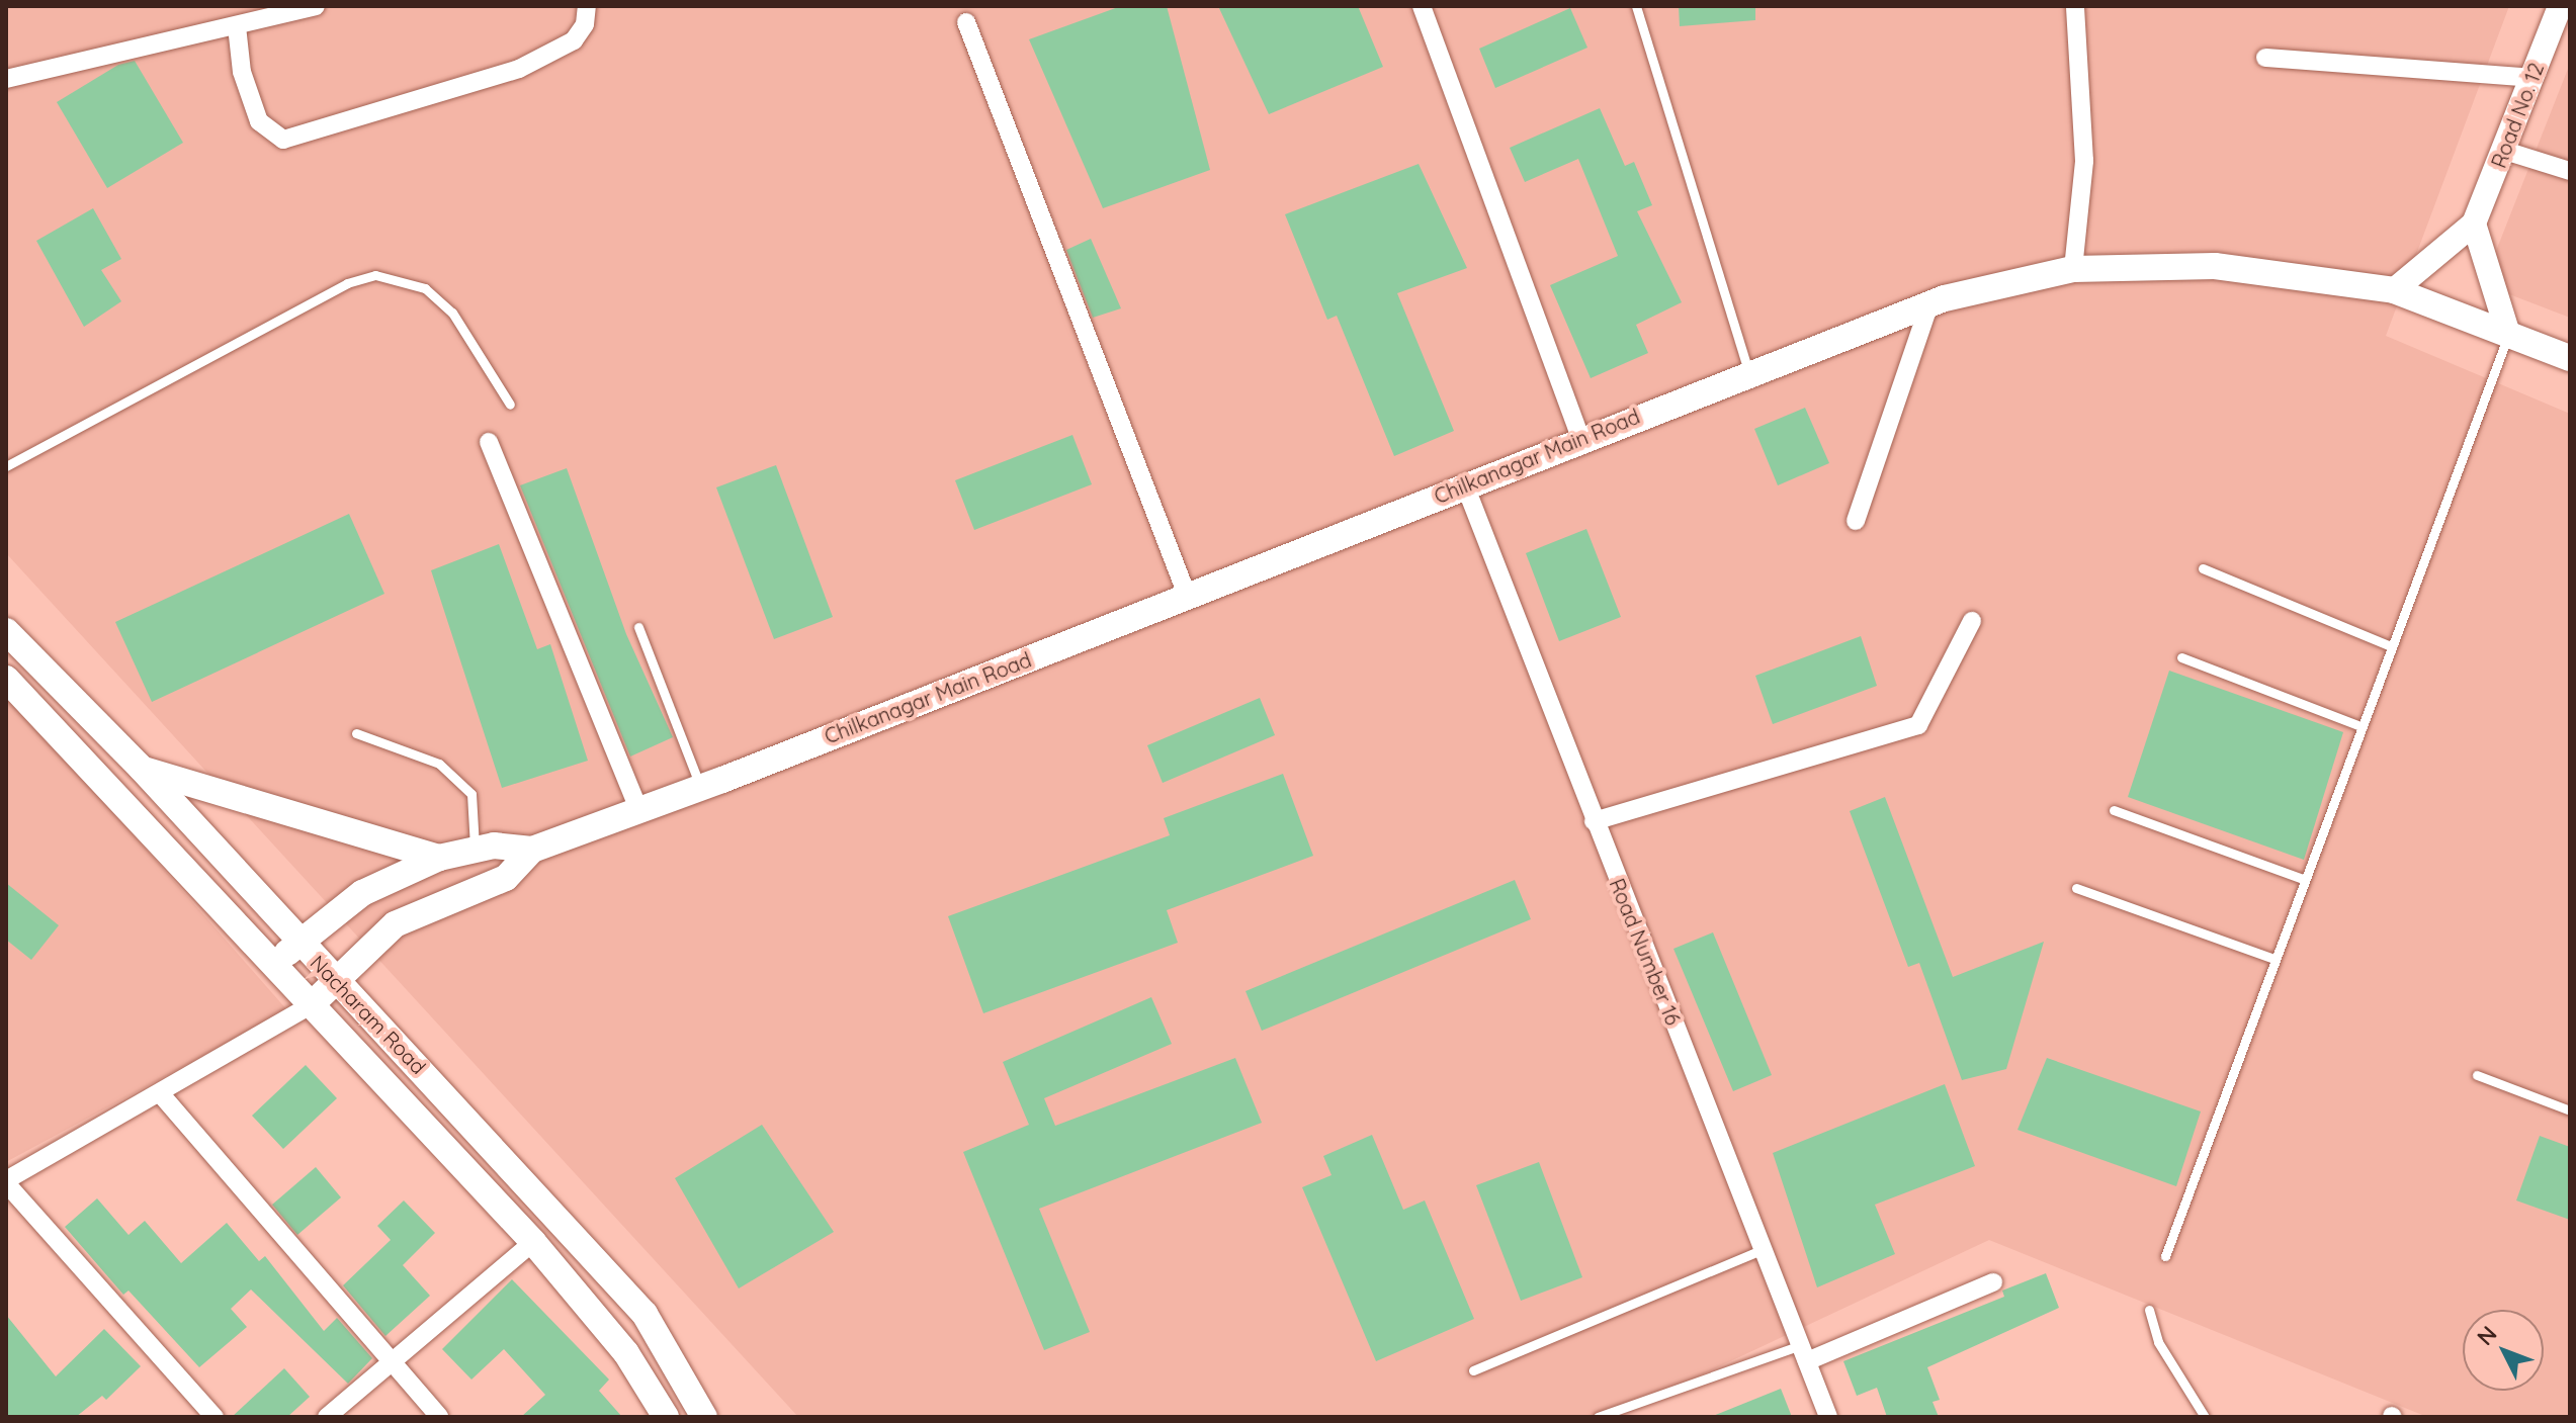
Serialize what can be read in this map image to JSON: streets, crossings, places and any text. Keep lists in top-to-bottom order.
{
  "streets": {
    "main road": ["Chilkanagar Main Road", "Nacharam Road"],
    "street": ["Road No. 12", "Road Number 16"]
  },
  "crossings": [
    ["Chilkanagar Main Road", "Road Number 16"]
  ],
  "north": "top left"
}
